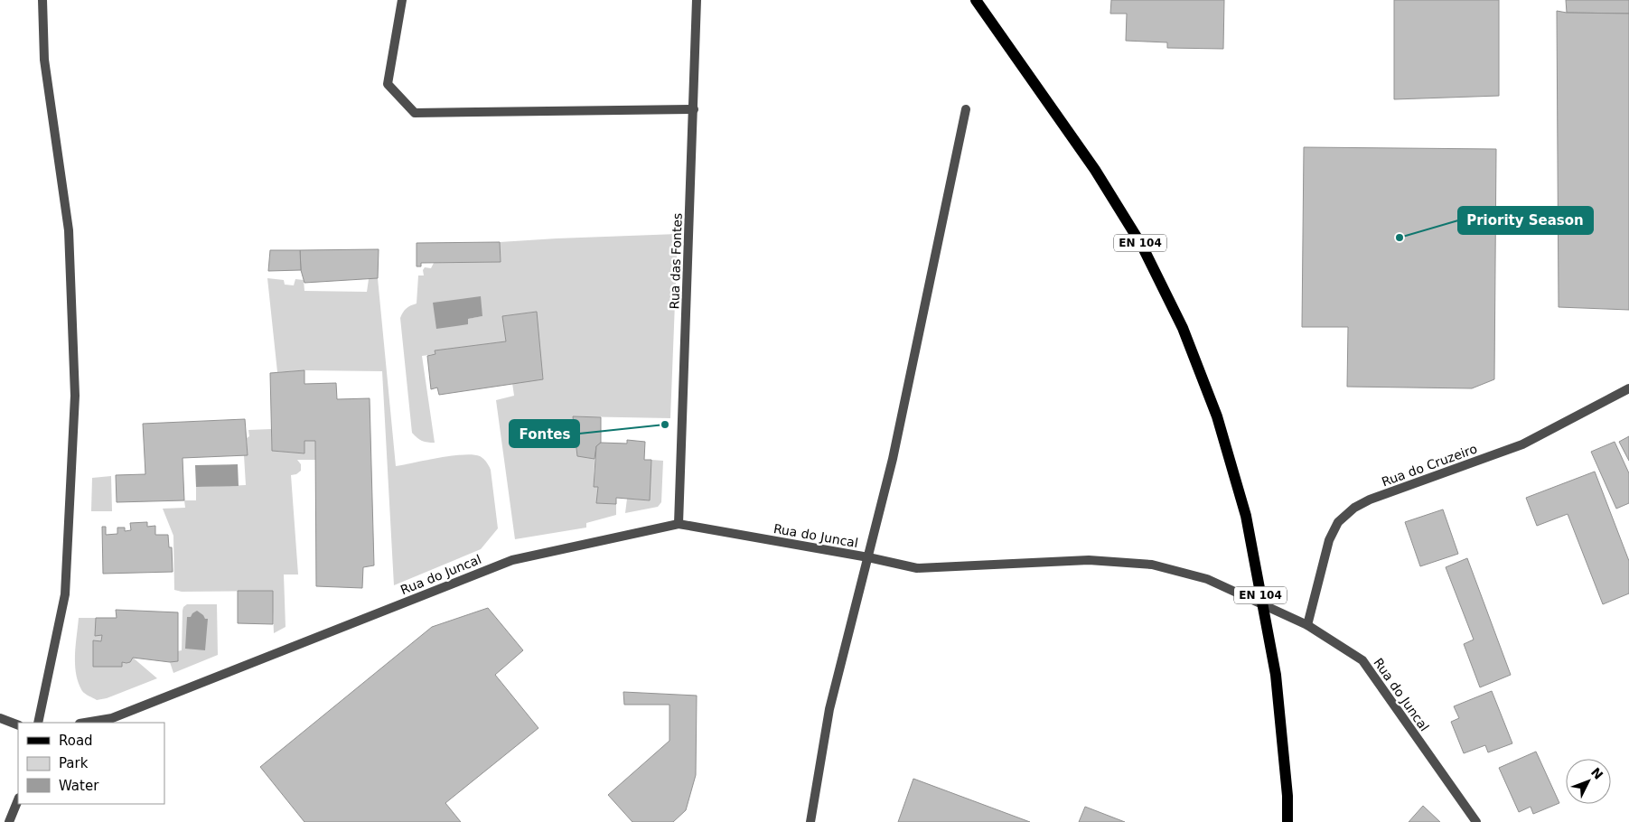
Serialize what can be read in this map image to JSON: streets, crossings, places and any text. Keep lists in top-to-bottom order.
{
  "streets": {
    "main road": ["EN 104"],
    "street": ["Rua das Fontes", "Rua do Cruzeiro", "Rua do Juncal"]
  },
  "crossings": [
    ["Rua das Fontes", "Rua do Juncal"],
    ["Rua do Cruzeiro", "Rua do Juncal"]
  ],
  "places": ["Priority Season", "Fontes"],
  "legend": ["Road", "Park", "Water"],
  "north": "top right"
}
